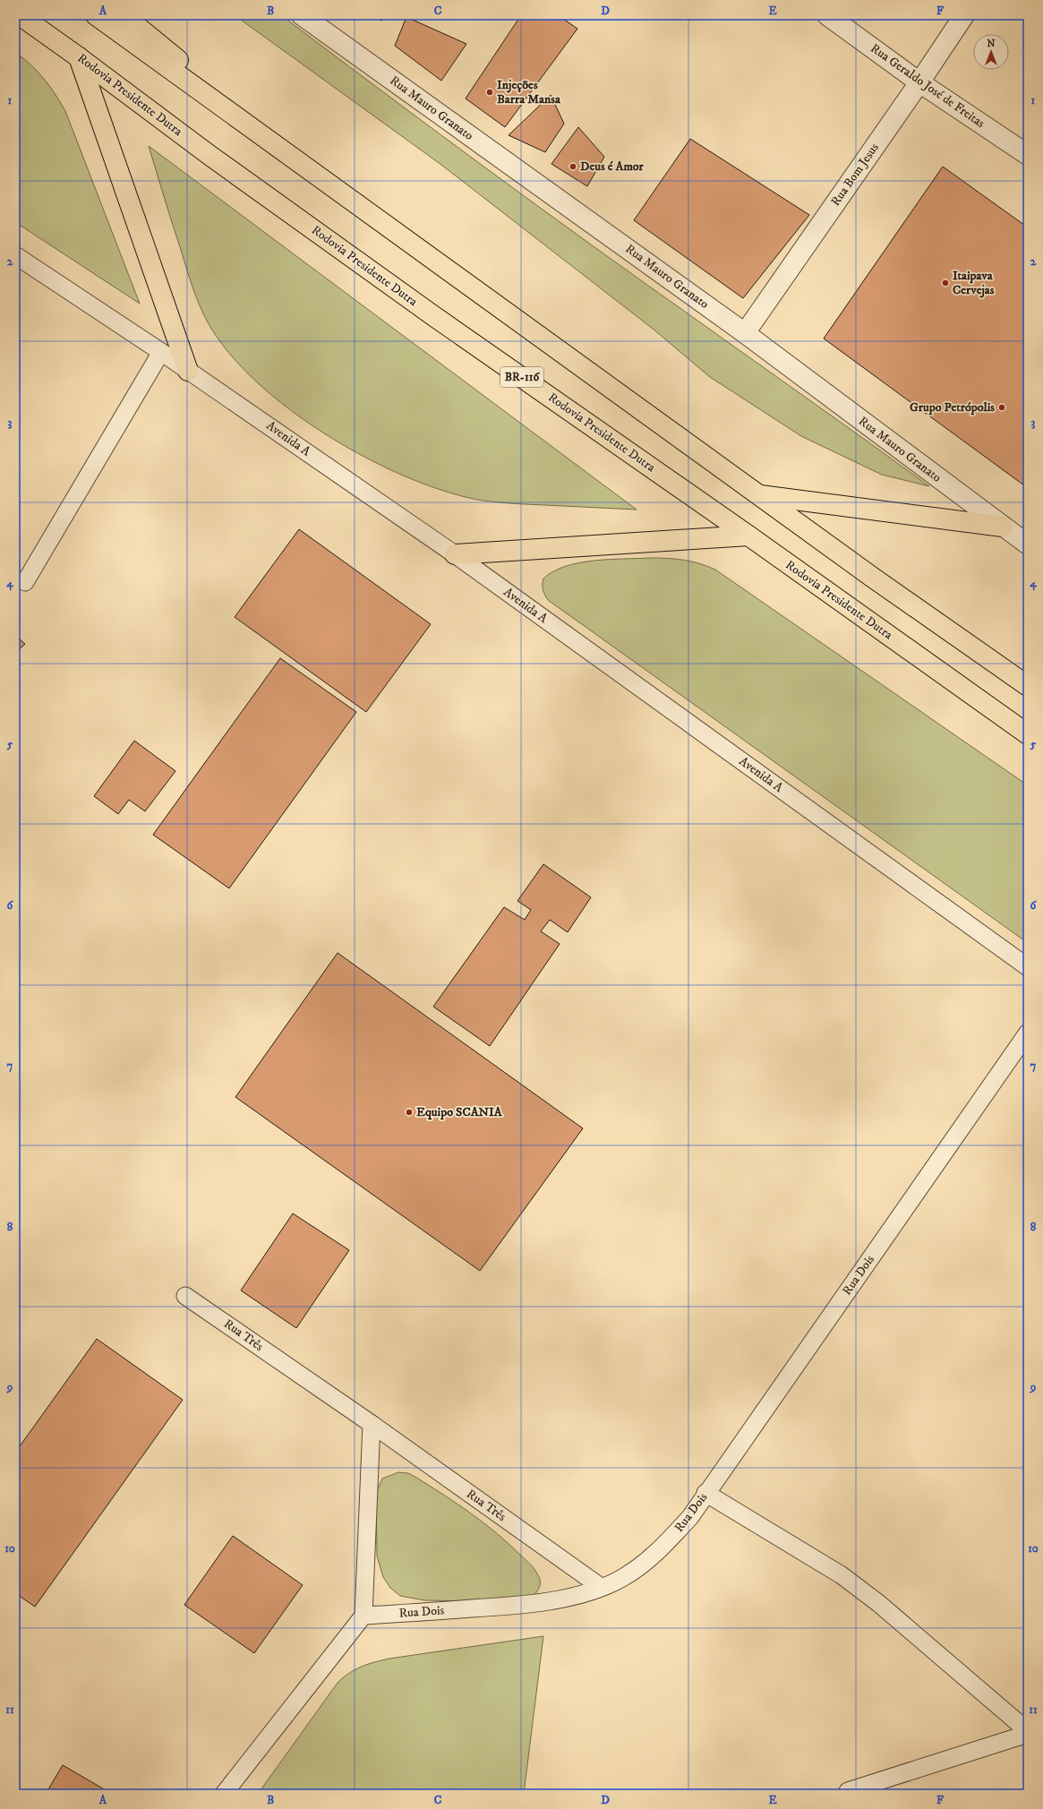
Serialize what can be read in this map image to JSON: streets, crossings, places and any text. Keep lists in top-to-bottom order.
{
  "streets": {
    "highway": ["Rodovia Presidente Dutra", "BR-116"],
    "street": ["Rua Geraldo José de Freitas", "Rua Mauro Granato", "Rua Bom Jesus"],
    "lane": ["Avenida A", "Rua Dois", "Rua Três"]
  },
  "crossings": [
    ["Rua Geraldo José de Freitas", "Rua Bom Jesus"],
    ["Rua Mauro Granato", "Rua Bom Jesus"],
    ["Rua Dois", "Rua Três"]
  ],
  "places": [
    "Injeções Barra Mansa",
    "Deus é Amor",
    "Itaipava Cervejas",
    "Grupo Petrópolis",
    "Equipo SCANIA"
  ],
  "north": "top",
  "grid": {
    "columns": [
      "A",
      "B",
      "C",
      "D",
      "E",
      "F"
    ],
    "rows": [
      "1",
      "2",
      "3",
      "4",
      "5",
      "6",
      "7",
      "8",
      "9",
      "10",
      "11"
    ]
  }
}
